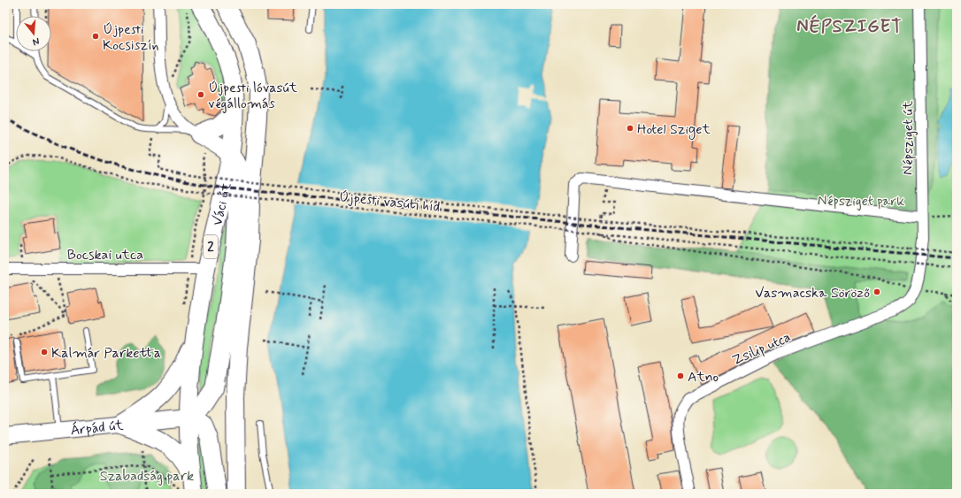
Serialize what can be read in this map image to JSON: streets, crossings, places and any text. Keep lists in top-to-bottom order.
{
  "streets": {
    "main road": ["Váci út", "2", "Árpád út"],
    "street": ["Népsziget út", "Bocskai utca", "Zsilip utca"],
    "path": ["Újpesti vasúti híd"]
  },
  "crossings": [
    ["Népsziget út", "Zsilip utca"],
    ["Váci út", "Bocskai utca"],
    ["Váci út", "Árpád út"]
  ],
  "districts": ["NÉPSZIGET"],
  "parks": ["Népsziget park", "Szabadság park"],
  "places": [
    "Újpesti Kocsiszín",
    "Újpesti lóvasút végállomás",
    "Hotel Sziget",
    "Vasmacska Söröző",
    "Kalmár Parketta",
    "Atno"
  ],
  "north": "bottom"
}
